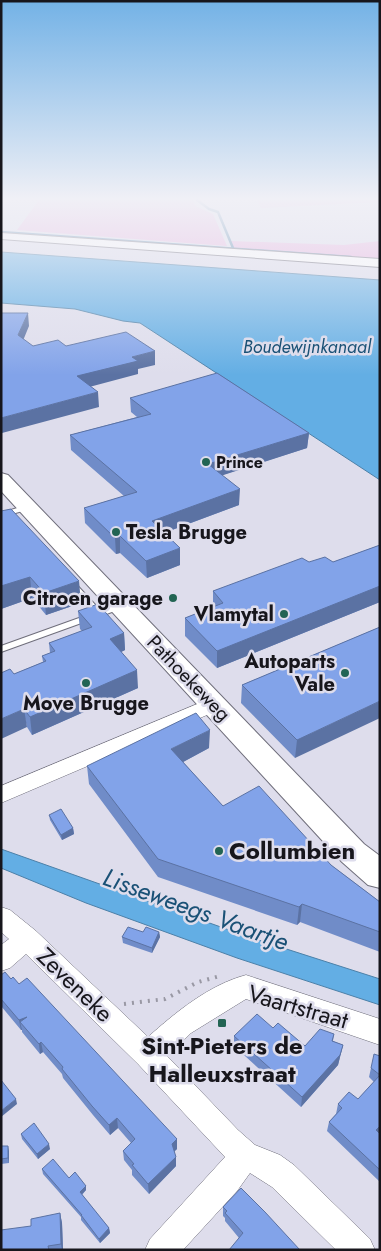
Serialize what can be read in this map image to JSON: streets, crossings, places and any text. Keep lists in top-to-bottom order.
{
  "streets": {
    "main road": ["Pathoekeweg"],
    "street": ["Zeveneke", "Vaartstraat"]
  },
  "crossings": [
    ["Zeveneke", "Vaartstraat"]
  ],
  "water": ["Boudewijnkanaal", "Lisseweegs Vaartje"],
  "places": {
    "other": [
      "Prince",
      "Tesla Brugge",
      "Citroen garage",
      "Vlamytal",
      "Autoparts Vale",
      "Move Brugge",
      "Collumbien"
    ],
    "transit": ["Sint-Pieters de Halleuxstraat"]
  }
}
